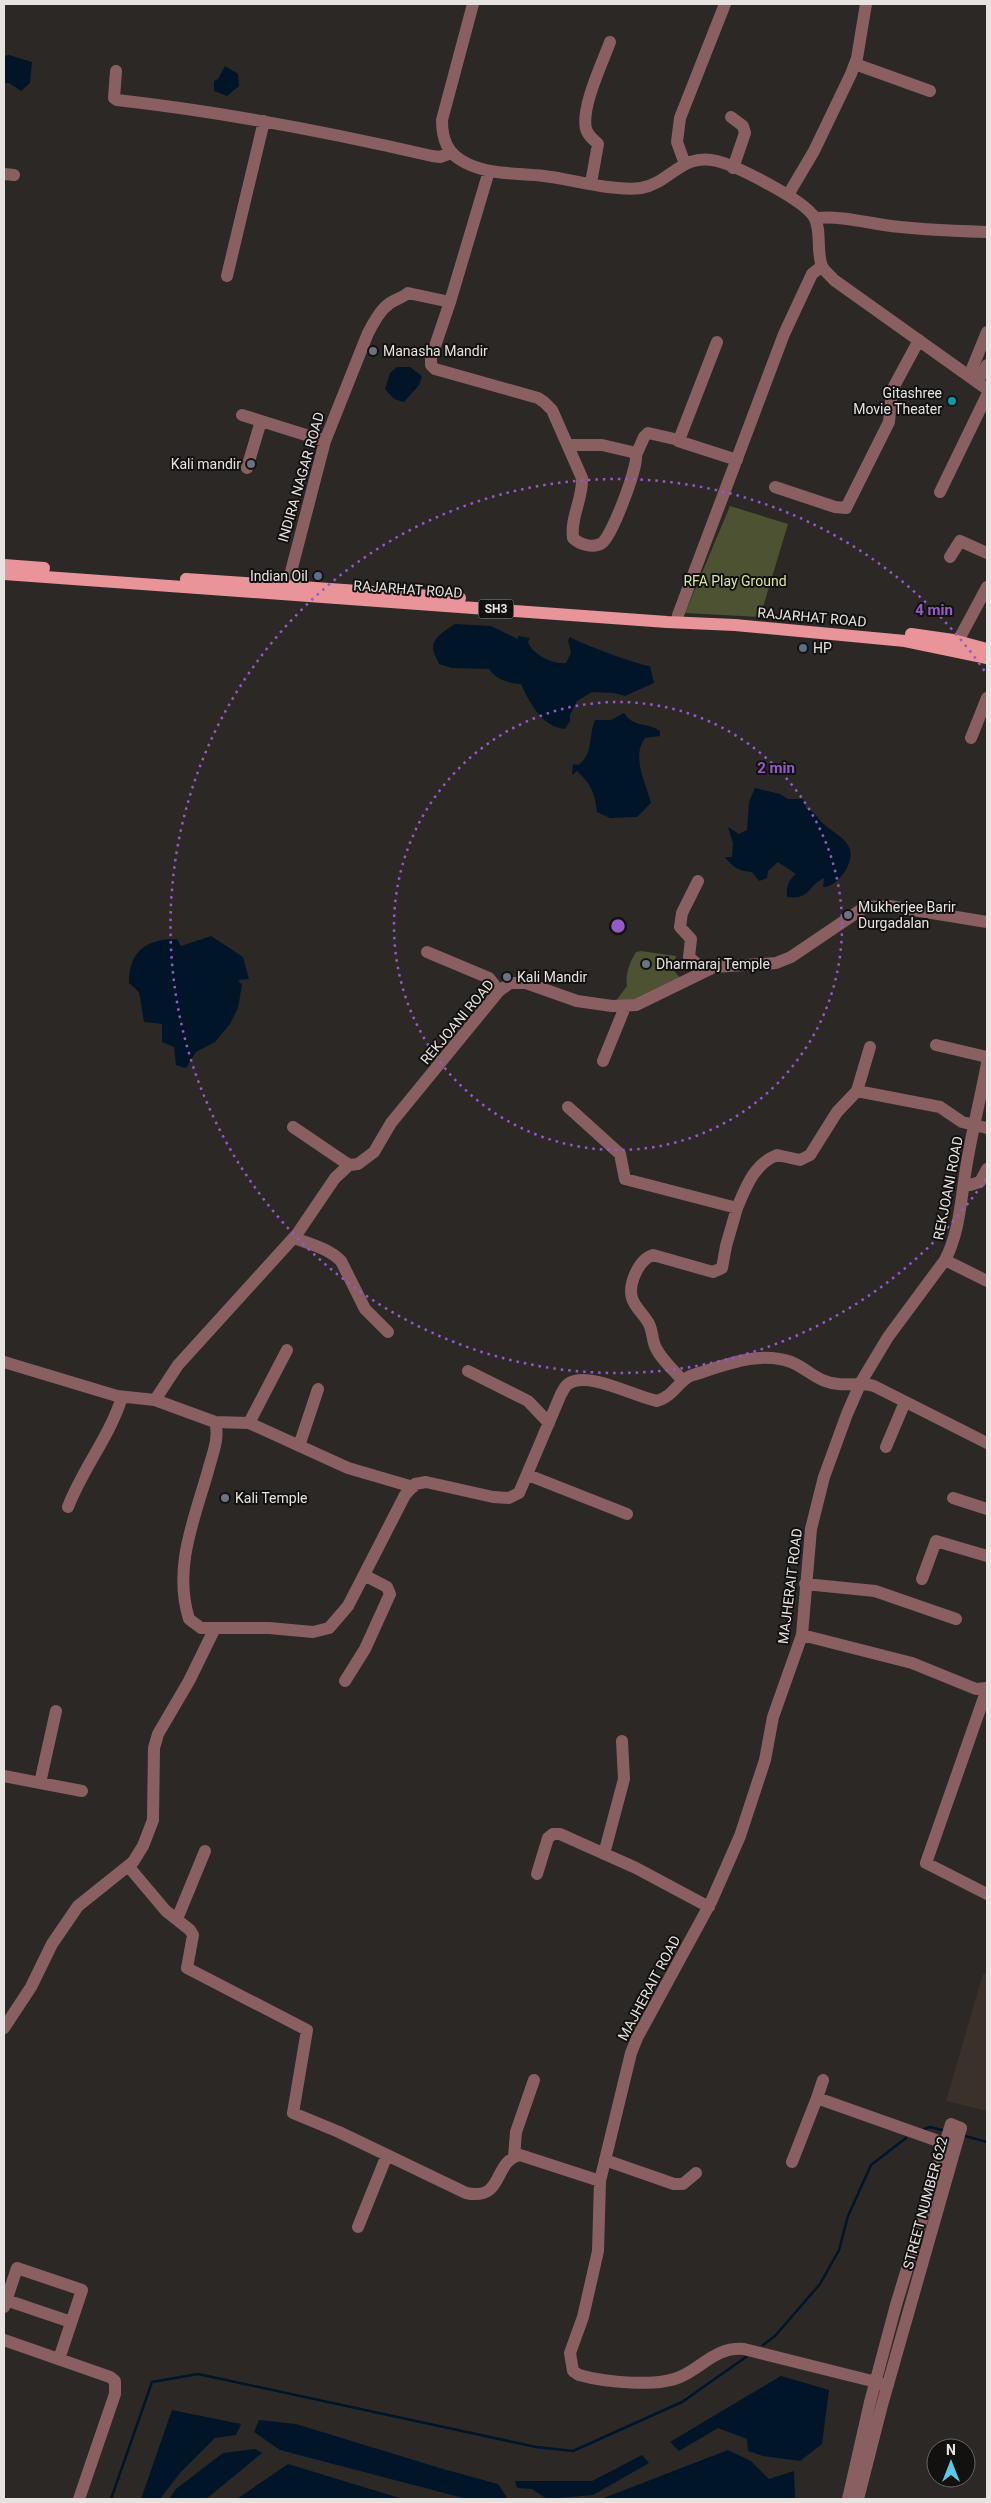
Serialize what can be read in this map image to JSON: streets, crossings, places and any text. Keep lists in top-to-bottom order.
{
  "streets": {
    "main road": ["RAJARHAT ROAD", "SH3"],
    "street": [
      "INDIRA NAGAR ROAD",
      "REKJOANI ROAD",
      "MAJHERAIT ROAD",
      "STREET NUMBER 622"
    ]
  },
  "crossings": [
    ["INDIRA NAGAR ROAD", "RAJARHAT ROAD"],
    ["REKJOANI ROAD", "MAJHERAIT ROAD"],
    ["MAJHERAIT ROAD", "STREET NUMBER 622"]
  ],
  "parks": ["RFA Play Ground"],
  "places": [
    "Manasha Mandir",
    "Gitashree Movie Theater",
    "Kali mandir",
    "Indian Oil",
    "HP",
    "Mukherjee Barir Durgadalan",
    "Dharmaraj Temple",
    "Kali Mandir",
    "Kali Temple"
  ],
  "north": "top",
  "rings": ["4 min", "2 min"]
}
